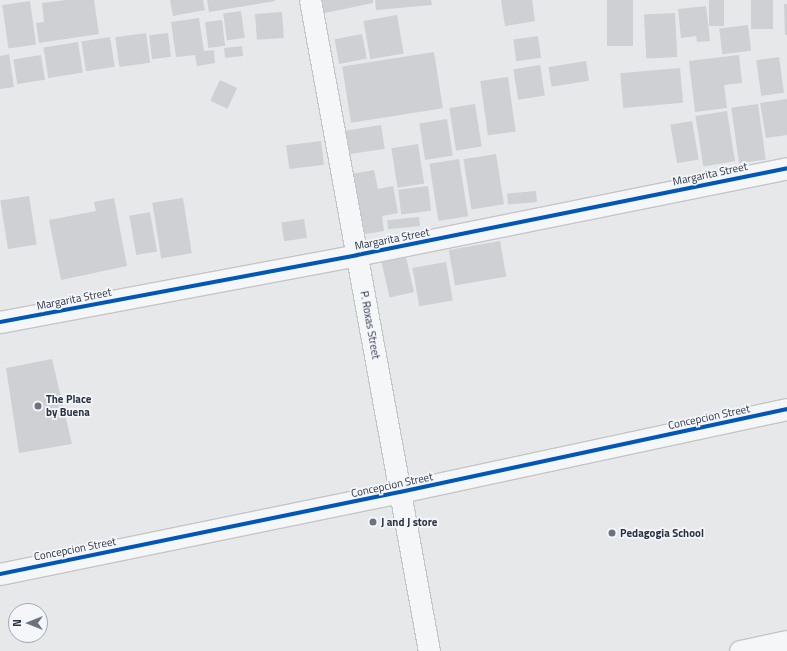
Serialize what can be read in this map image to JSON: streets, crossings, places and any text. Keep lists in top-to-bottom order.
{
  "streets": {
    "street": ["Margarita Street", "P. Roxas Street", "Concepcion Street"]
  },
  "crossings": [
    ["Margarita Street", "P. Roxas Street"],
    ["P. Roxas Street", "Concepcion Street"]
  ],
  "places": ["The Place by Buena", "J and J store", "Pedagogia School"],
  "north": "left"
}
